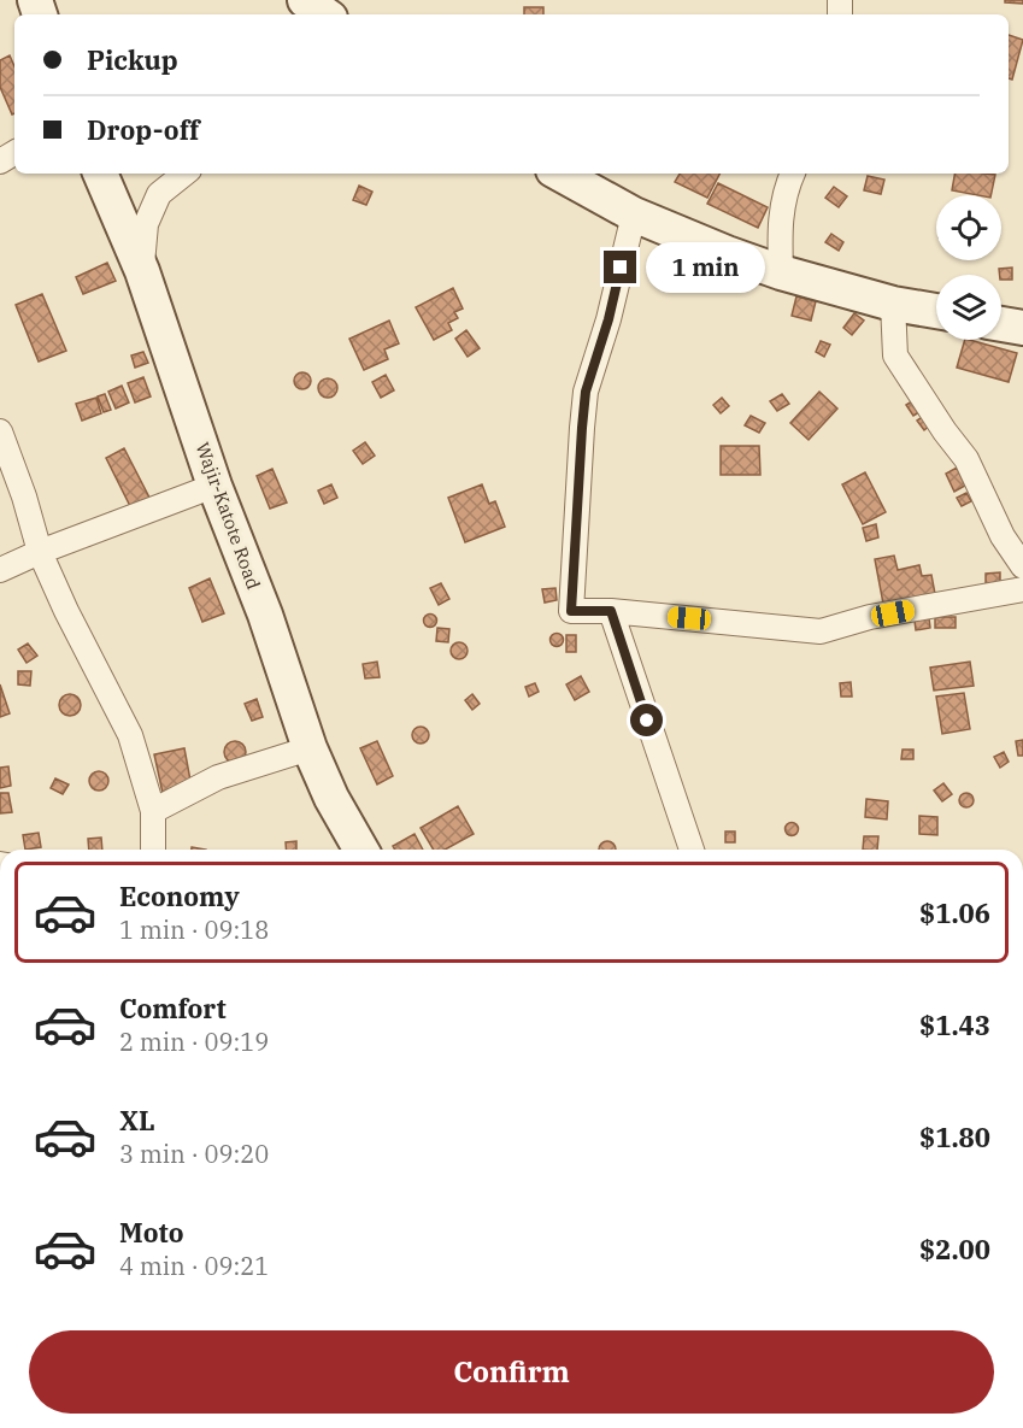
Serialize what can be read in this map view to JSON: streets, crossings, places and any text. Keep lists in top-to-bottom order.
{
  "streets": {
    "street": ["Wajir-Katote Road"]
  },
  "page": {
    "banner": ["Pickup", "Drop-off"],
    "bubble": "1 min",
    "list": [
      {
        "name": "Economy",
        "note": "1 min · 09:18",
        "value": "$1.06"
      },
      {
        "name": "Comfort",
        "note": "2 min · 09:19",
        "value": "$1.43"
      },
      {
        "name": "XL",
        "note": "3 min · 09:20",
        "value": "$1.80"
      },
      {
        "name": "Moto",
        "note": "4 min · 09:21",
        "value": "$2.00"
      }
    ],
    "buttons": "Confirm"
  }
}
